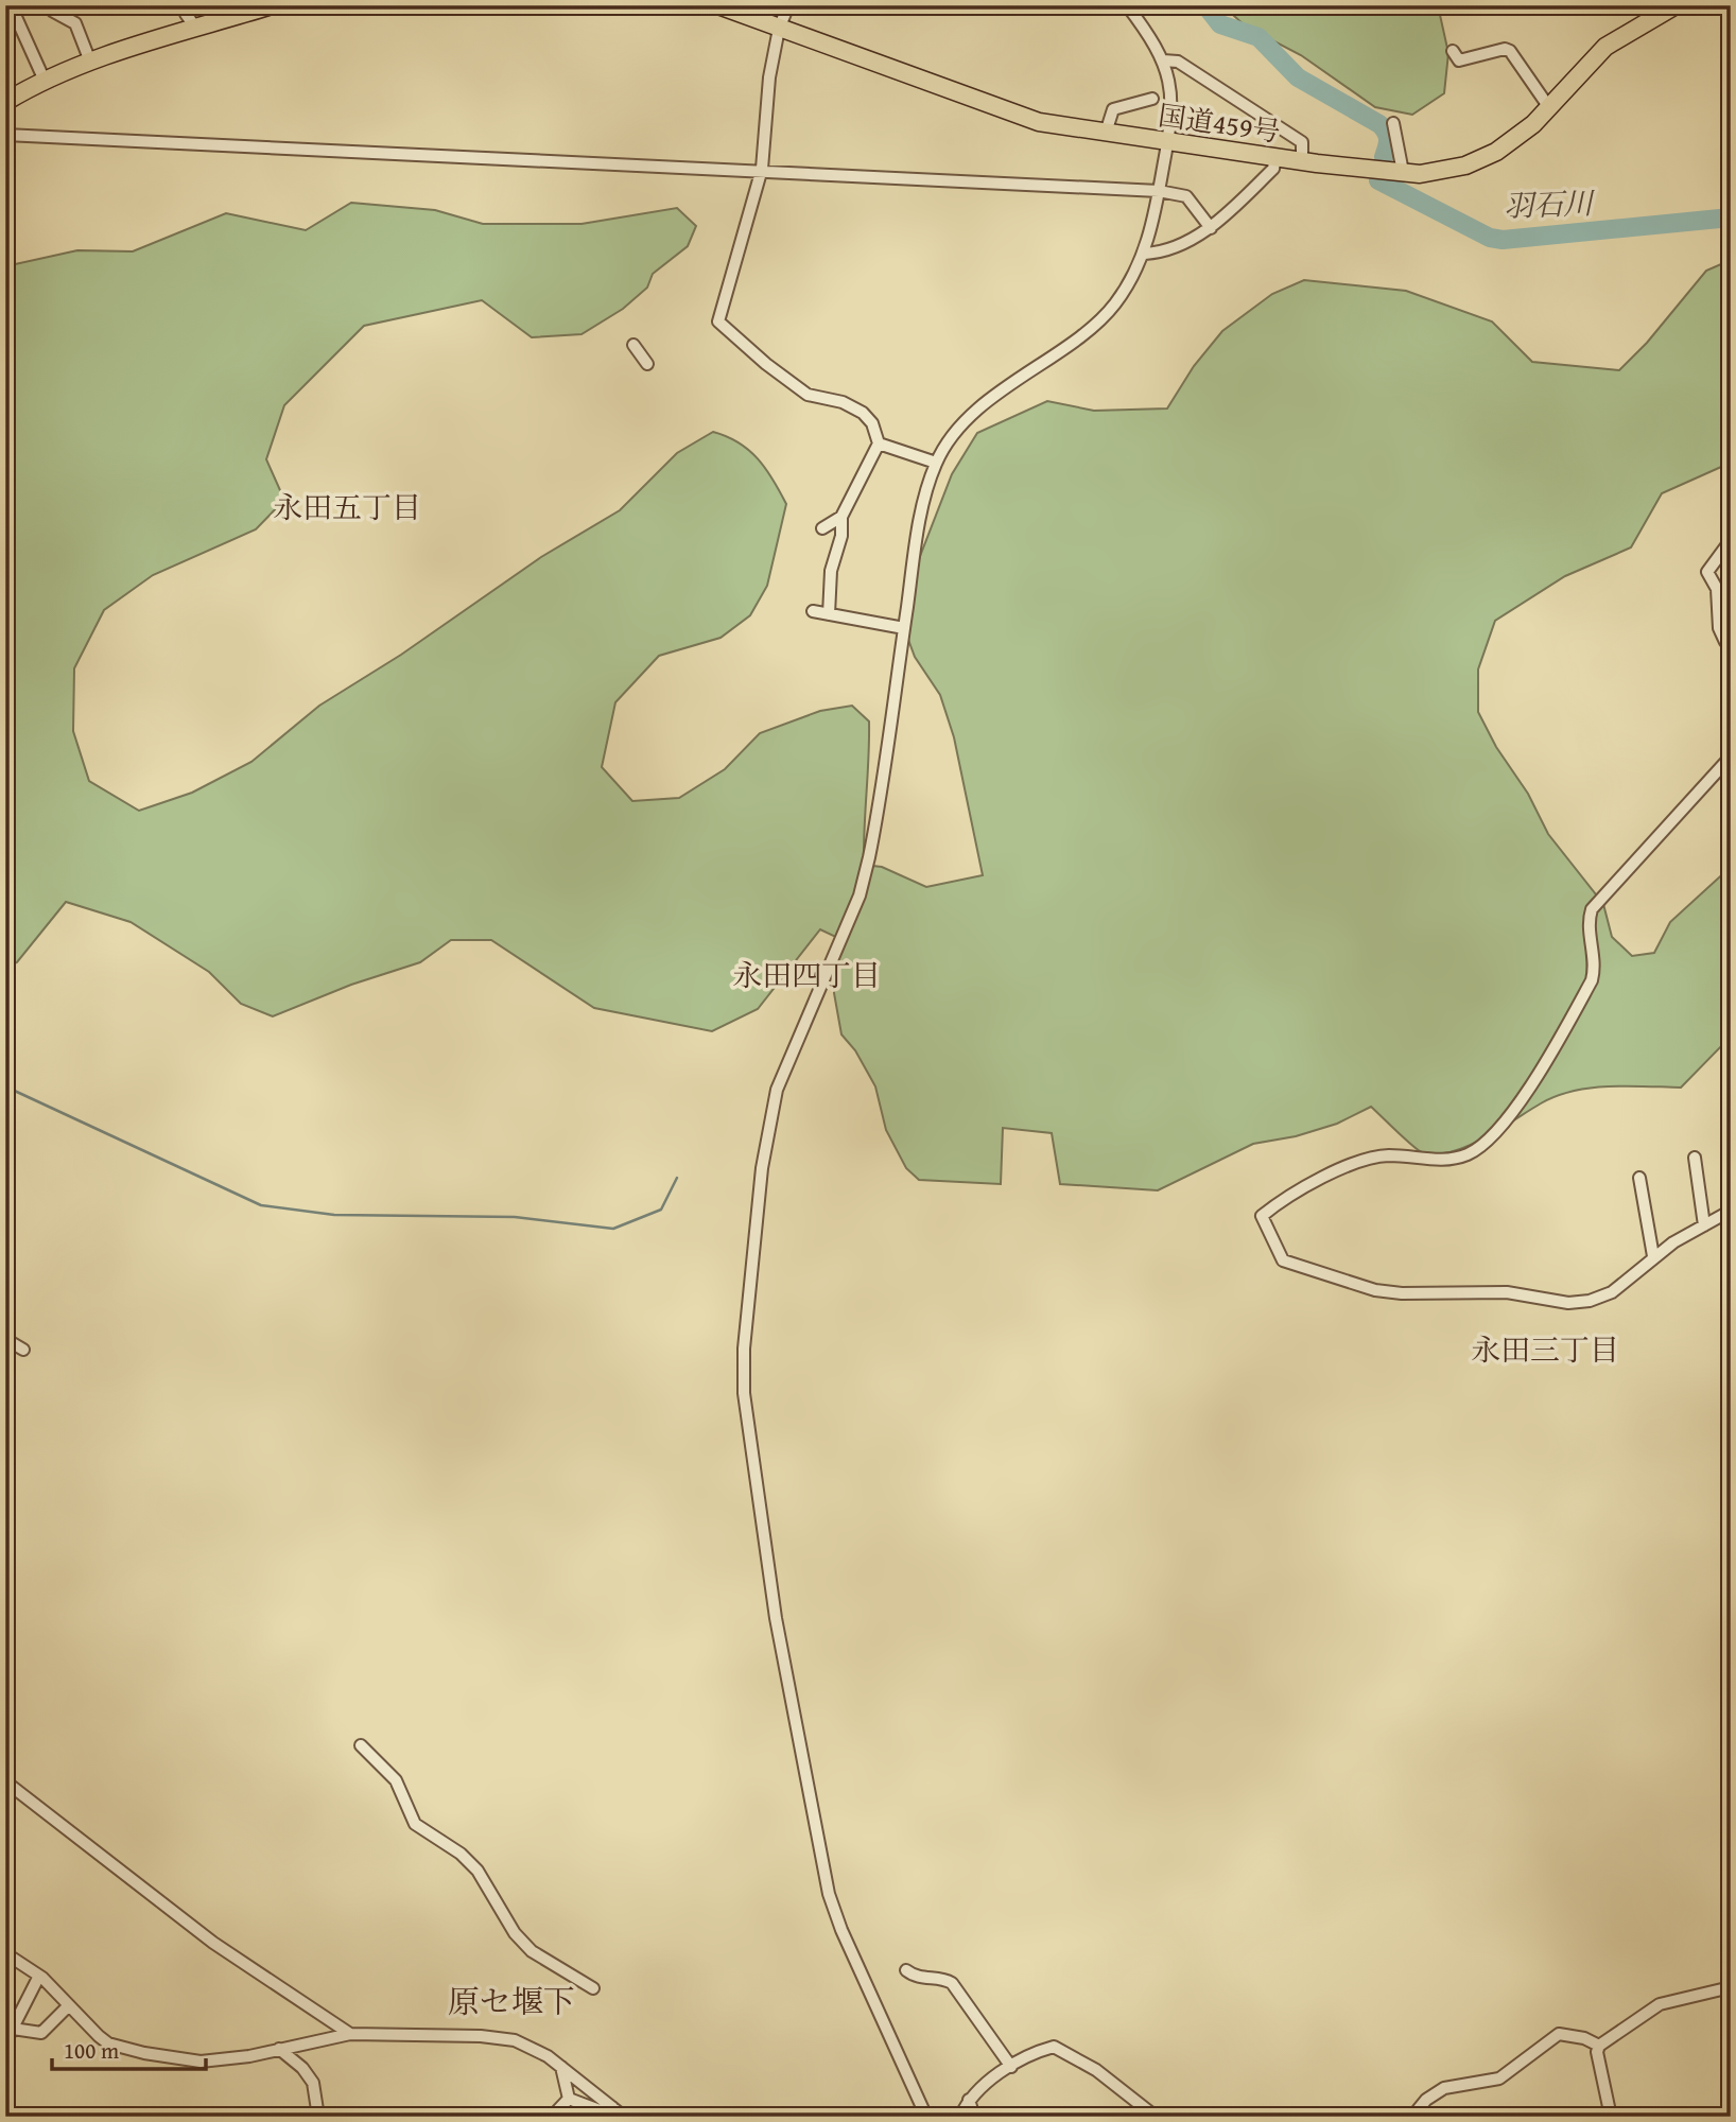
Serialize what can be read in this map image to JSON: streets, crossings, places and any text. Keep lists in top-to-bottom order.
{
  "streets": {
    "highway": ["国道459号"]
  },
  "districts": [
    "永田五丁目",
    "永田四丁目",
    "永田三丁目",
    "原セ堰下"
  ],
  "water": ["羽石川"],
  "scale_bar": "100 m"
}
